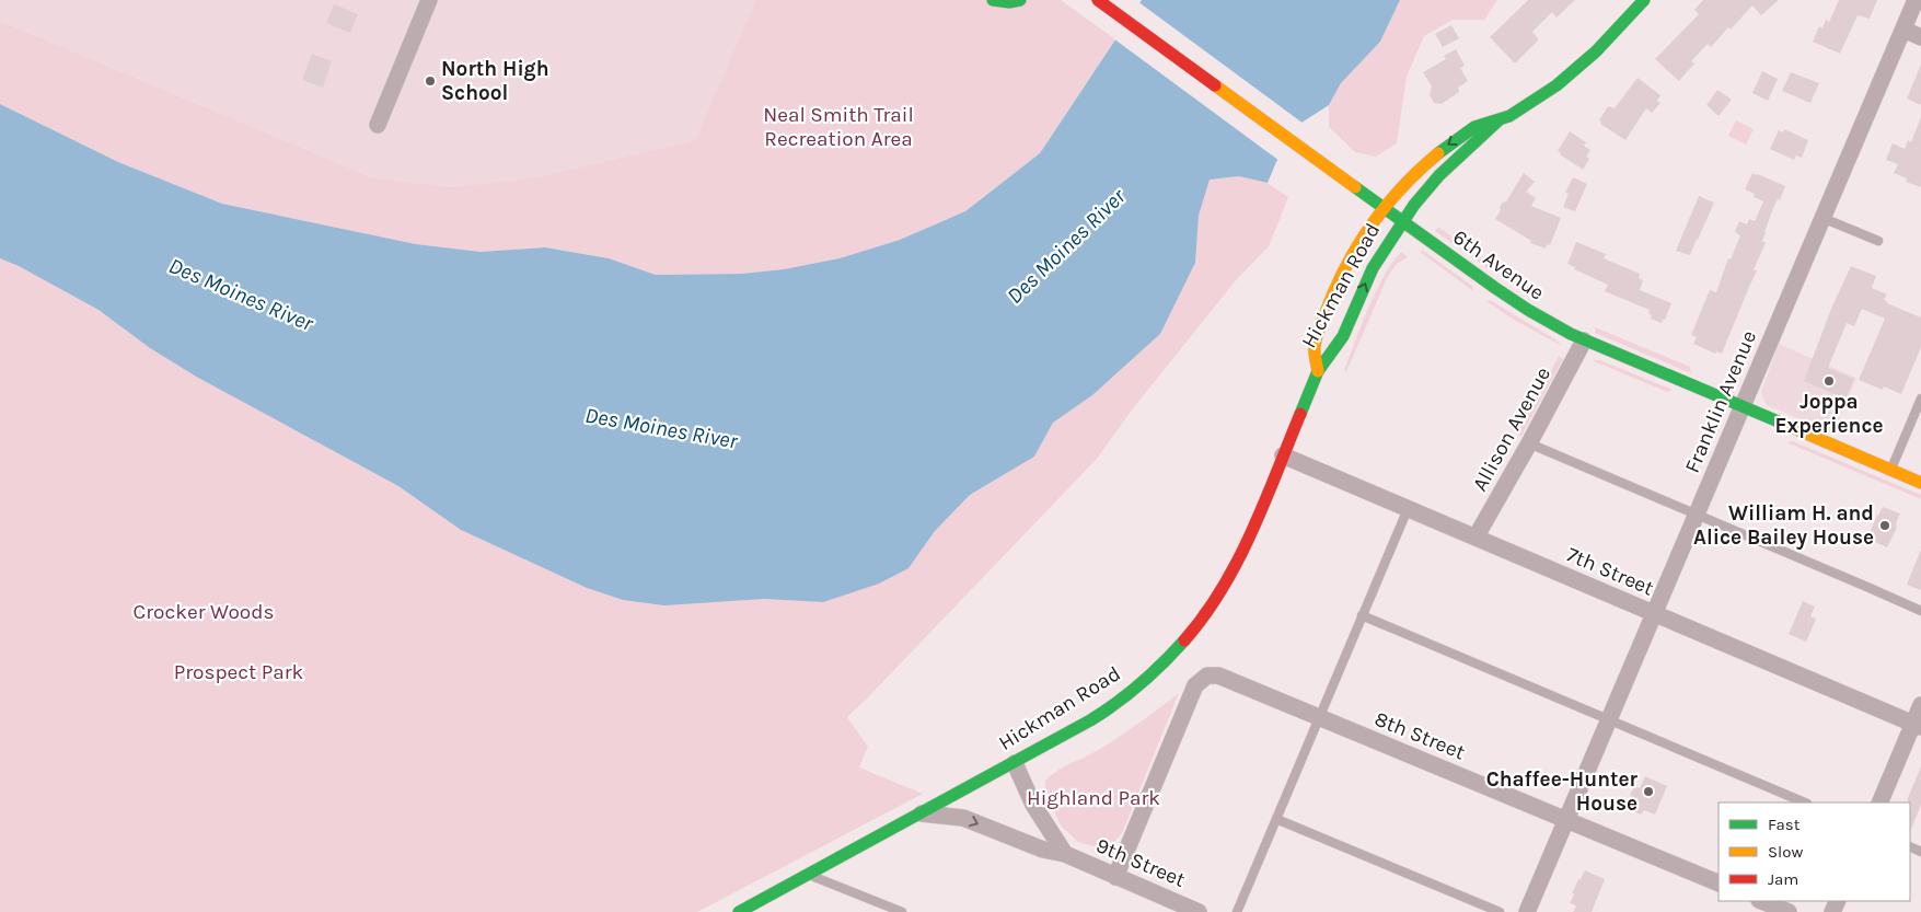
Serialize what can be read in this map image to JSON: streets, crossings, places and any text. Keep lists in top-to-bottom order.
{
  "streets": {
    "main road": ["6th Avenue", "Hickman Road"],
    "street": [
      "Franklin Avenue",
      "Allison Avenue",
      "7th Street",
      "8th Street",
      "9th Street"
    ]
  },
  "crossings": [
    ["6th Avenue", "Hickman Road"],
    ["6th Avenue", "Franklin Avenue"],
    ["6th Avenue", "Allison Avenue"],
    ["Hickman Road", "7th Street"],
    ["Hickman Road", "9th Street"],
    ["Franklin Avenue", "7th Street"],
    ["Franklin Avenue", "8th Street"],
    ["Allison Avenue", "7th Street"],
    ["8th Street", "9th Street"]
  ],
  "one_way": ["9th Street"],
  "water": ["Des Moines River"],
  "parks": [
    "Neal Smith Trail Recreation Area",
    "Crocker Woods",
    "Prospect Park",
    "Highland Park"
  ],
  "places": [
    "North High School",
    "Joppa Experience",
    "William H. and Alice Bailey House",
    "Chaffee-Hunter House"
  ],
  "legend": ["Fast", "Slow", "Jam"]
}
